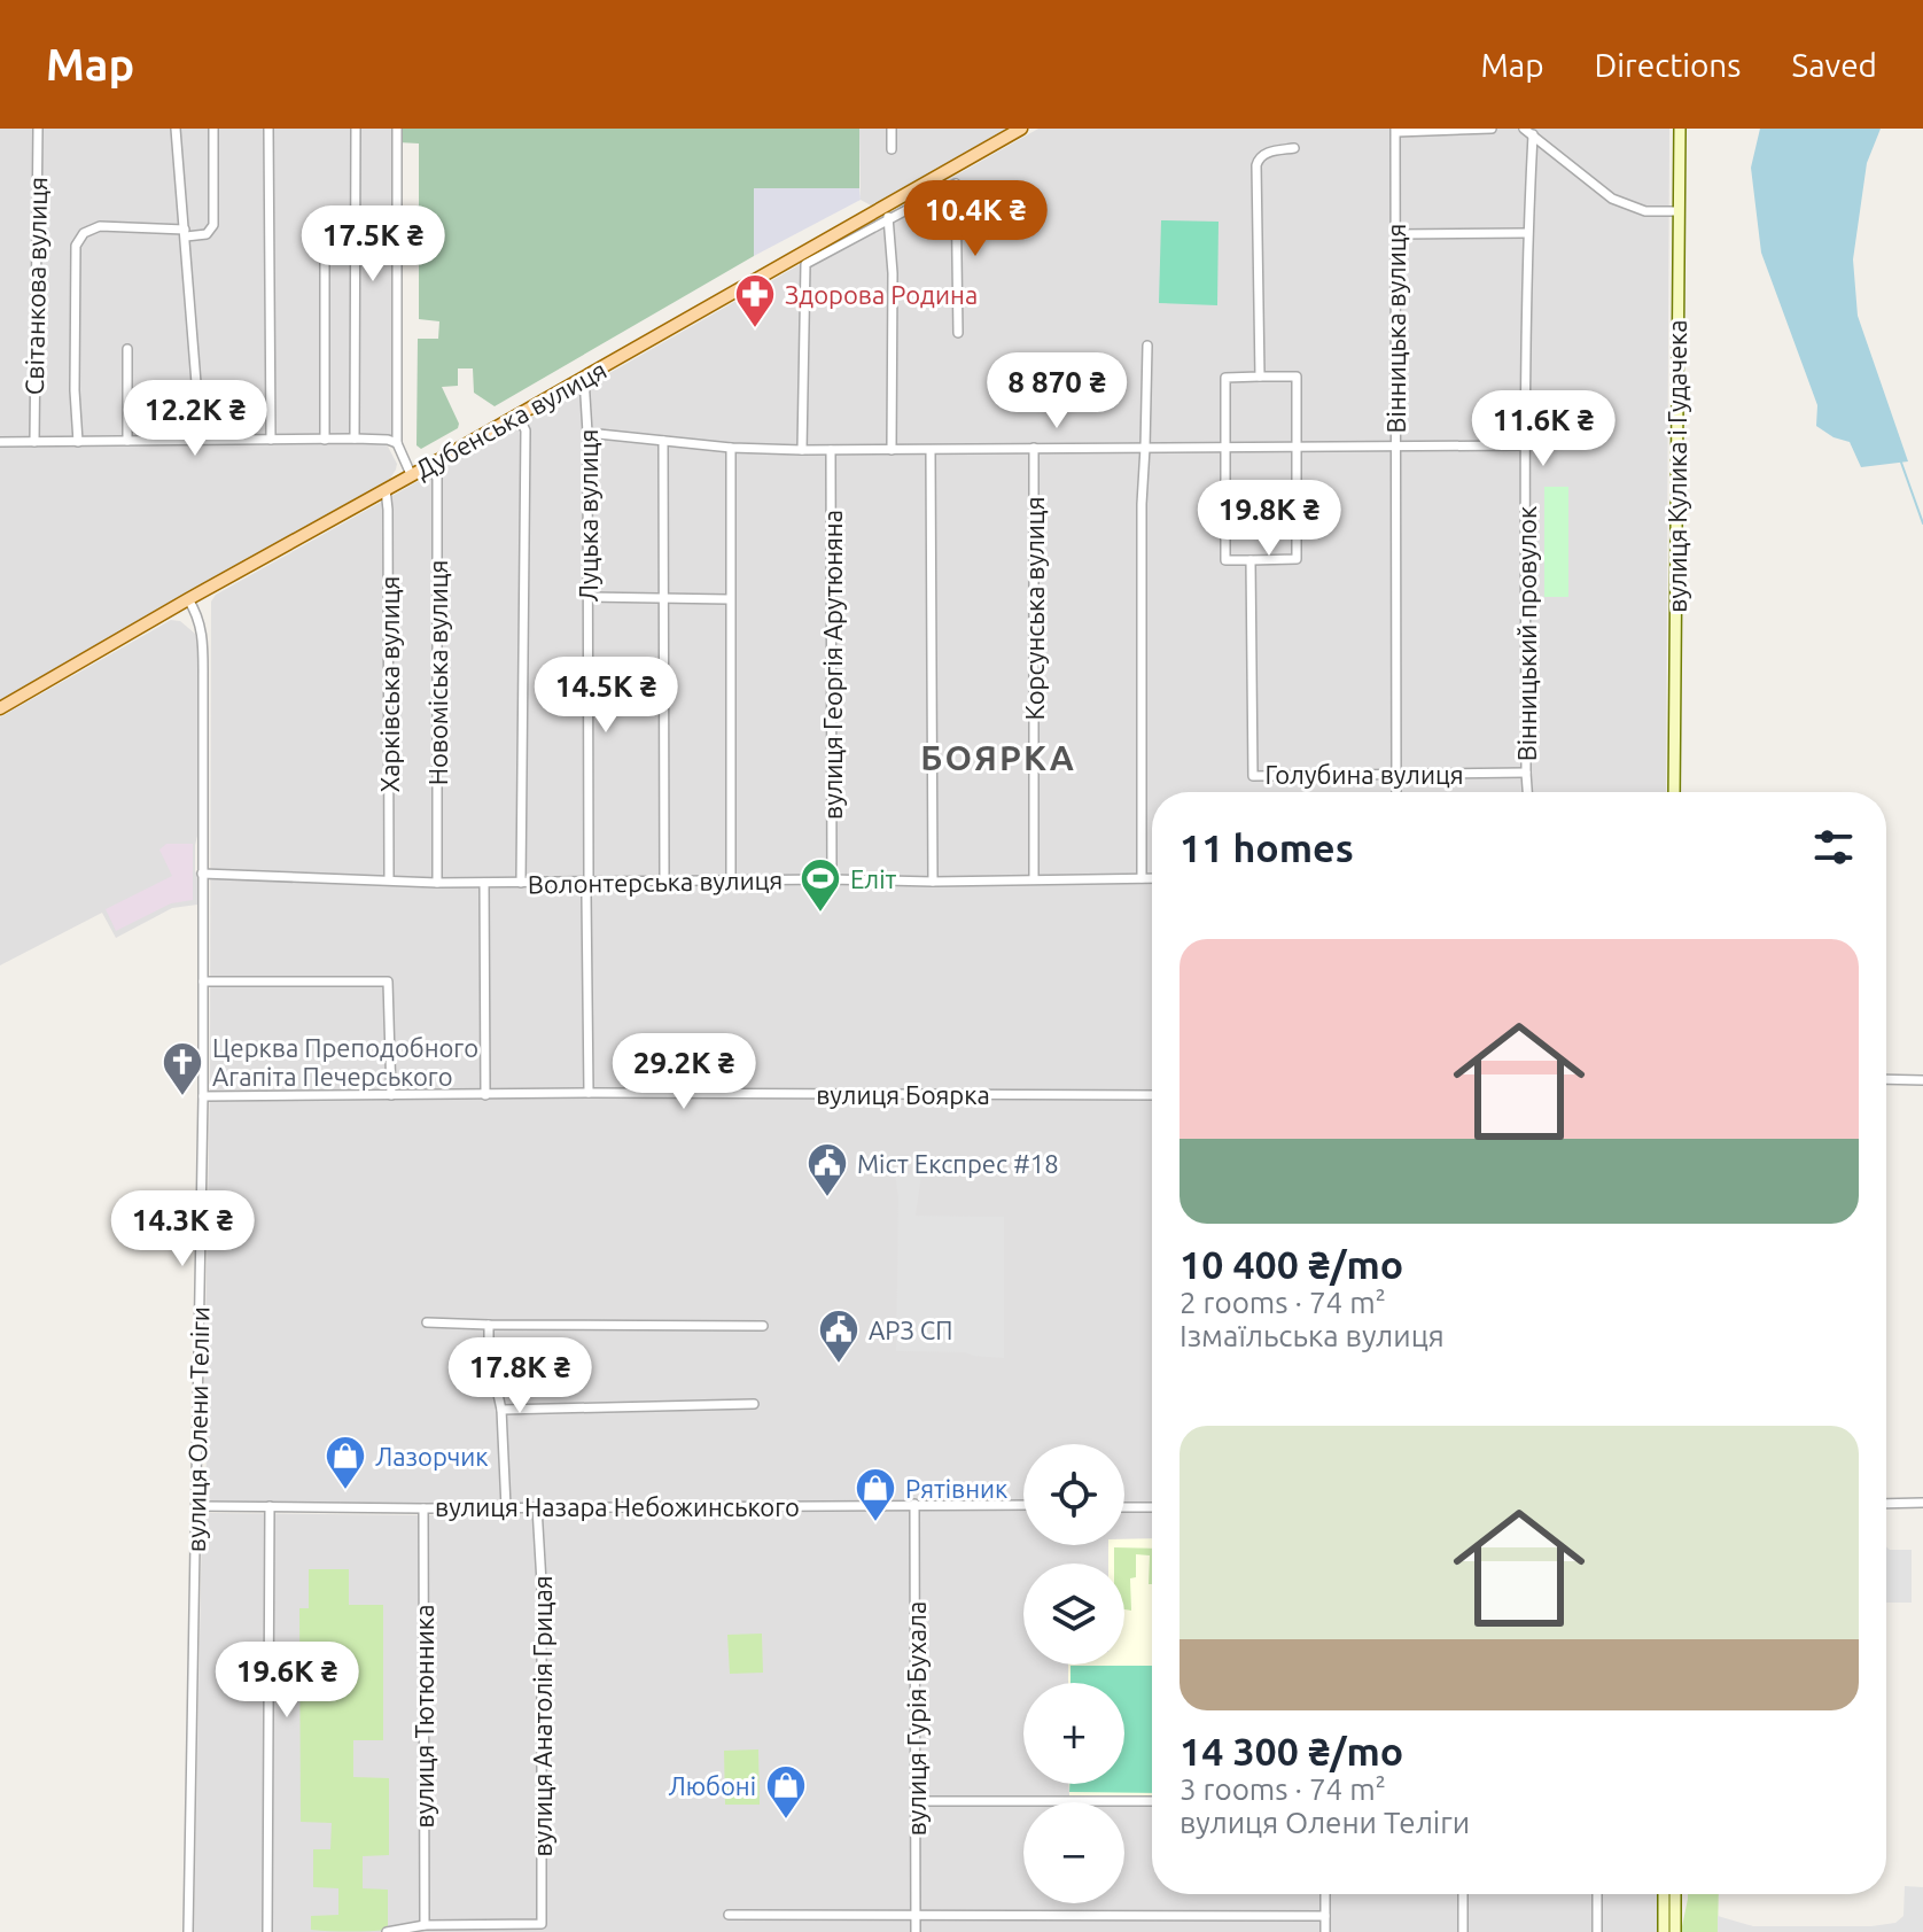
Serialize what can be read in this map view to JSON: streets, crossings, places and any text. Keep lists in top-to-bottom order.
{
  "streets": {
    "main road": ["Дубенська вулиця", "вулиця Кулика і Гудачека"],
    "street": [
      "Світанкова вулиця",
      "Вінницька вулиця",
      "Луцька вулиця",
      "Корсунська вулиця",
      "Вінницький провулок",
      "вулиця Георгія Арутюняна",
      "Новоміська вулиця",
      "Харківська вулиця",
      "Голубина вулиця",
      "Волонтерська вулиця",
      "вулиця Боярка",
      "вулиця Олени Теліги",
      "вулиця Назара Небожинського",
      "вулиця Тютюнника",
      "вулиця Анатолія Грицая",
      "вулиця Гурія Бухала"
    ]
  },
  "crossings": [
    ["Вінницька вулиця", "Голубина вулиця"],
    ["Дубенська вулиця", "Луцька вулиця"],
    ["Дубенська вулиця", "Новоміська вулиця"],
    ["Дубенська вулиця", "Харківська вулиця"],
    ["Дубенська вулиця", "вулиця Олени Теліги"],
    ["Луцька вулиця", "Волонтерська вулиця"],
    ["Луцька вулиця", "вулиця Боярка"],
    ["Корсунська вулиця", "Волонтерська вулиця"],
    ["Вінницький провулок", "Голубина вулиця"],
    ["вулиця Георгія Арутюняна", "Волонтерська вулиця"],
    ["Новоміська вулиця", "Волонтерська вулиця"],
    ["Харківська вулиця", "Волонтерська вулиця"],
    ["Волонтерська вулиця", "вулиця Олени Теліги"],
    ["вулиця Боярка", "вулиця Олени Теліги"],
    ["вулиця Олени Теліги", "вулиця Назара Небожинського"],
    ["вулиця Назара Небожинського", "вулиця Тютюнника"],
    ["вулиця Назара Небожинського", "вулиця Анатолія Грицая"],
    ["вулиця Назара Небожинського", "вулиця Гурія Бухала"],
    ["вулиця Тютюнника", "вулиця Анатолія Грицая"]
  ],
  "districts": ["БОЯРКА"],
  "places": {
    "pharmacy": ["Здорова Родина"],
    "sports": ["Еліт"],
    "church": ["Церква Преподобного Агапіта Печерського"],
    "public building": ["Міст Експрес #18", "АРЗ СП"],
    "shop": ["Лазорчик", "Рятівник", "Любоні"]
  },
  "page": {
    "header": "Map",
    "nav": ["Map", "Directions", "Saved"],
    "price": [
      "10.4K ₴",
      "17.5K ₴",
      "8 870 ₴",
      "12.2K ₴",
      "11.6K ₴",
      "19.8K ₴",
      "14.5K ₴",
      "29.2K ₴",
      "14.3K ₴",
      "17.8K ₴",
      "19.6K ₴"
    ],
    "heading": "11 homes",
    "list": [
      {
        "name": "10 400 ₴/mo",
        "note": "2 rooms · 74 m² · Ізмаїльська вулиця"
      },
      {
        "name": "14 300 ₴/mo",
        "note": "3 rooms · 74 m² · вулиця Олени Теліги"
      }
    ],
    "map_buttons": ["+", "−"]
  }
}
